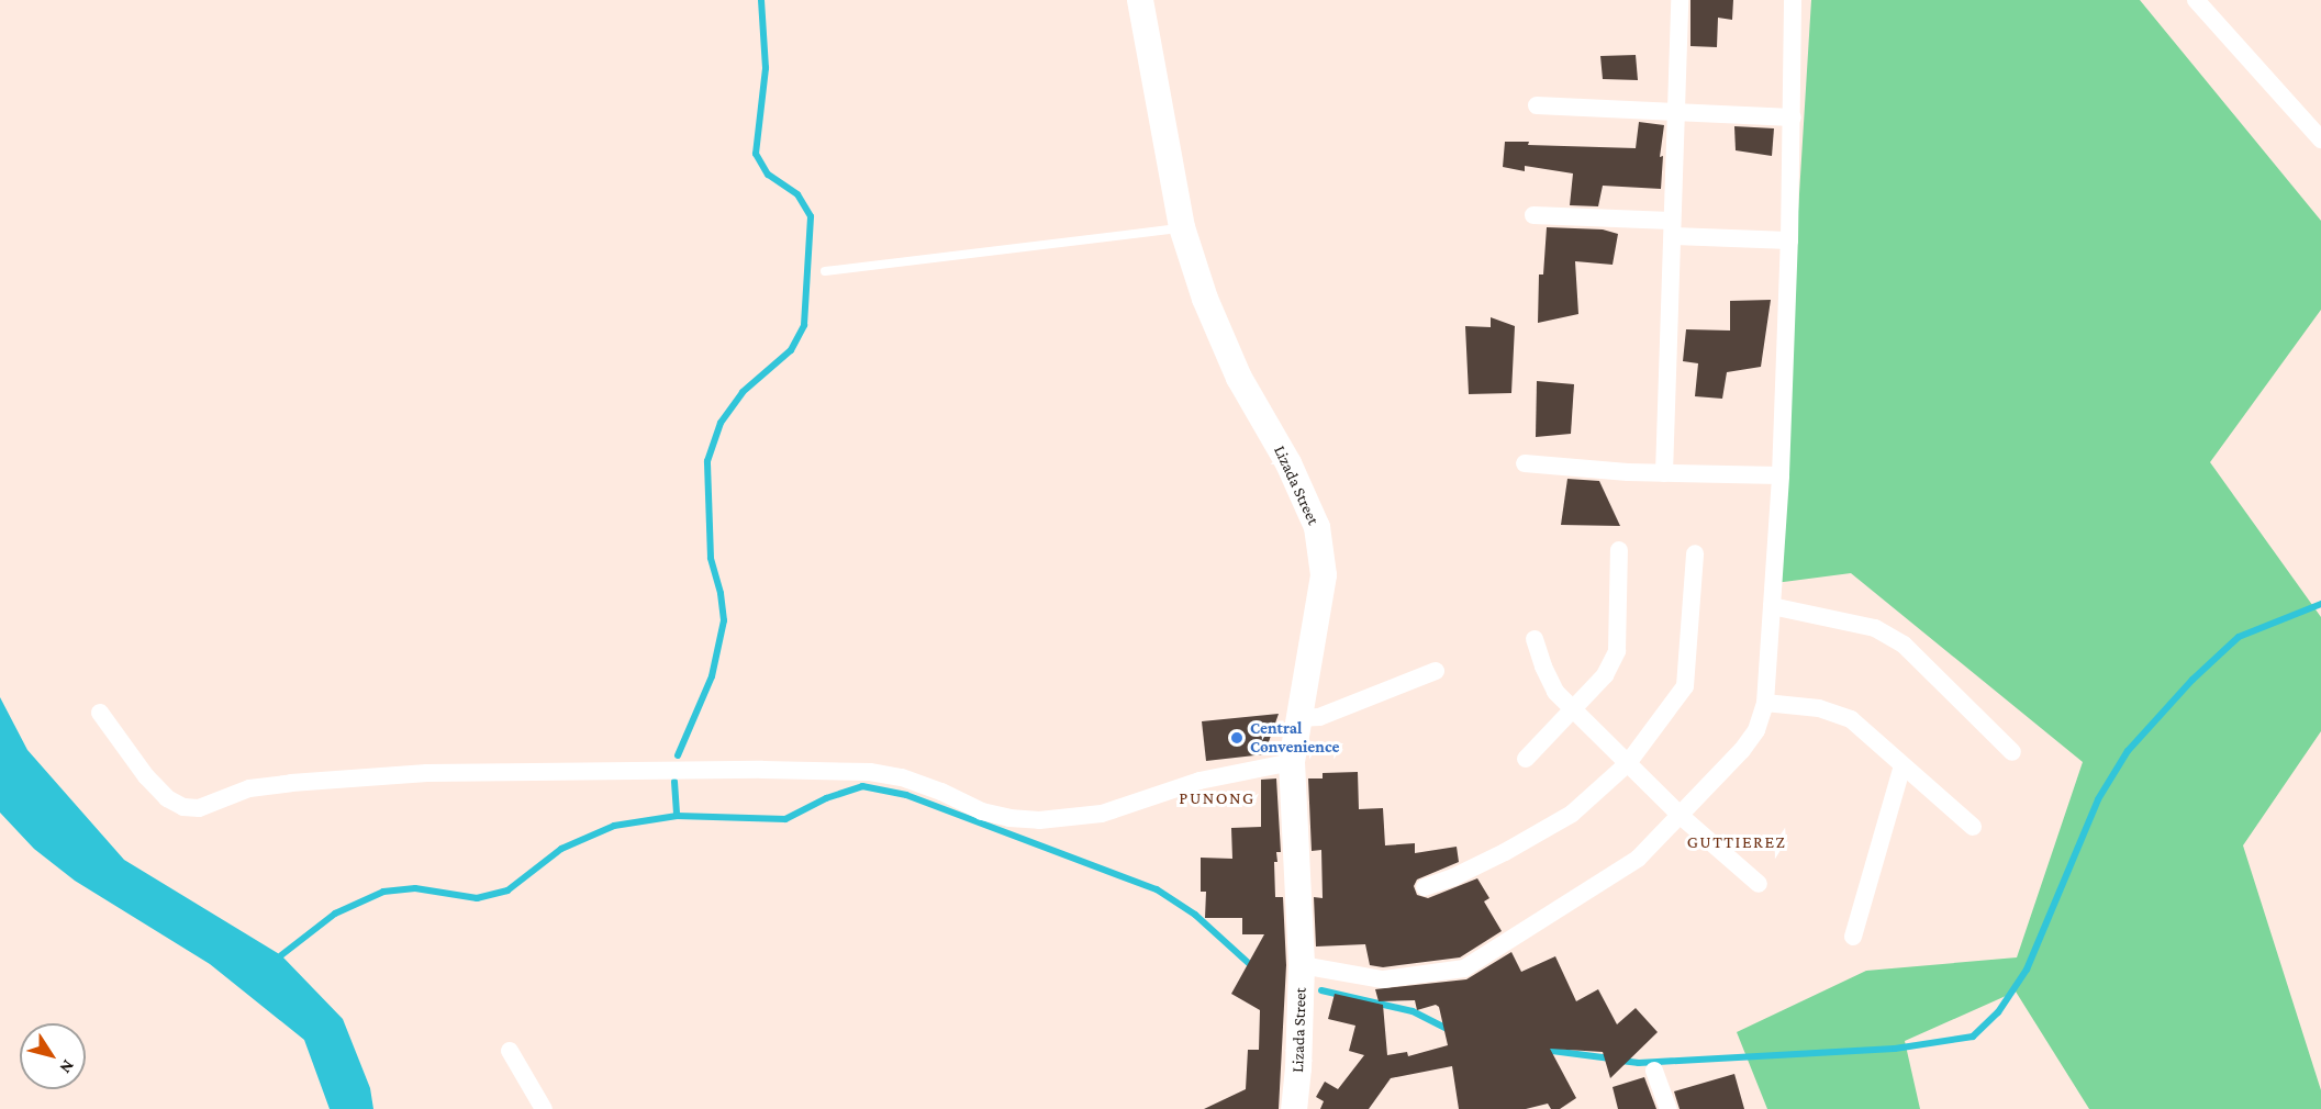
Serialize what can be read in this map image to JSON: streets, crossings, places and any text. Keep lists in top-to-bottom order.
{
  "streets": {
    "street": ["Lizada Street"]
  },
  "districts": ["PUNONG", "GUTTIEREZ"],
  "places": ["Central Convenience"],
  "north": "bottom right"
}
